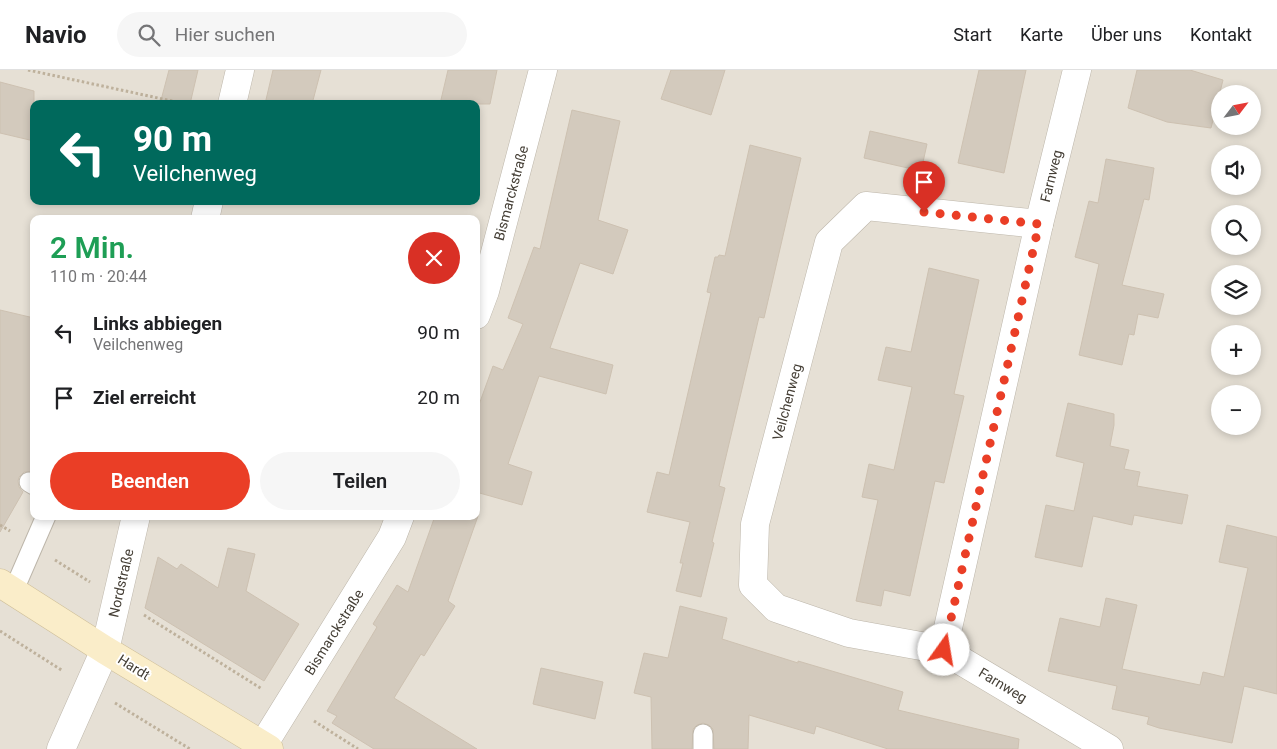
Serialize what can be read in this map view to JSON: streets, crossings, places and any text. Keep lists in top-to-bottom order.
{
  "streets": {
    "main road": ["Hardt"],
    "street": [
      "Farnweg",
      "Bismarckstraße",
      "Veilchenweg",
      "Nordstraße"
    ]
  },
  "crossings": [
    ["Farnweg", "Veilchenweg"],
    ["Bismarckstraße", "Hardt"],
    ["Nordstraße", "Hardt"]
  ],
  "north": "top right",
  "page": {
    "header": "Navio",
    "search": "Hier suchen",
    "nav": [
      "Start",
      "Karte",
      "Über uns",
      "Kontakt"
    ],
    "map_buttons": ["+", "−"],
    "turn": ["90 m", "Veilchenweg"],
    "heading": ["2 Min.", "110 m · 20:44"],
    "list": [
      {
        "name": "Links abbiegen",
        "note": "Veilchenweg",
        "value": "90 m"
      },
      {
        "name": "Ziel erreicht",
        "value": "20 m"
      }
    ],
    "buttons": ["Beenden", "Teilen"]
  }
}
